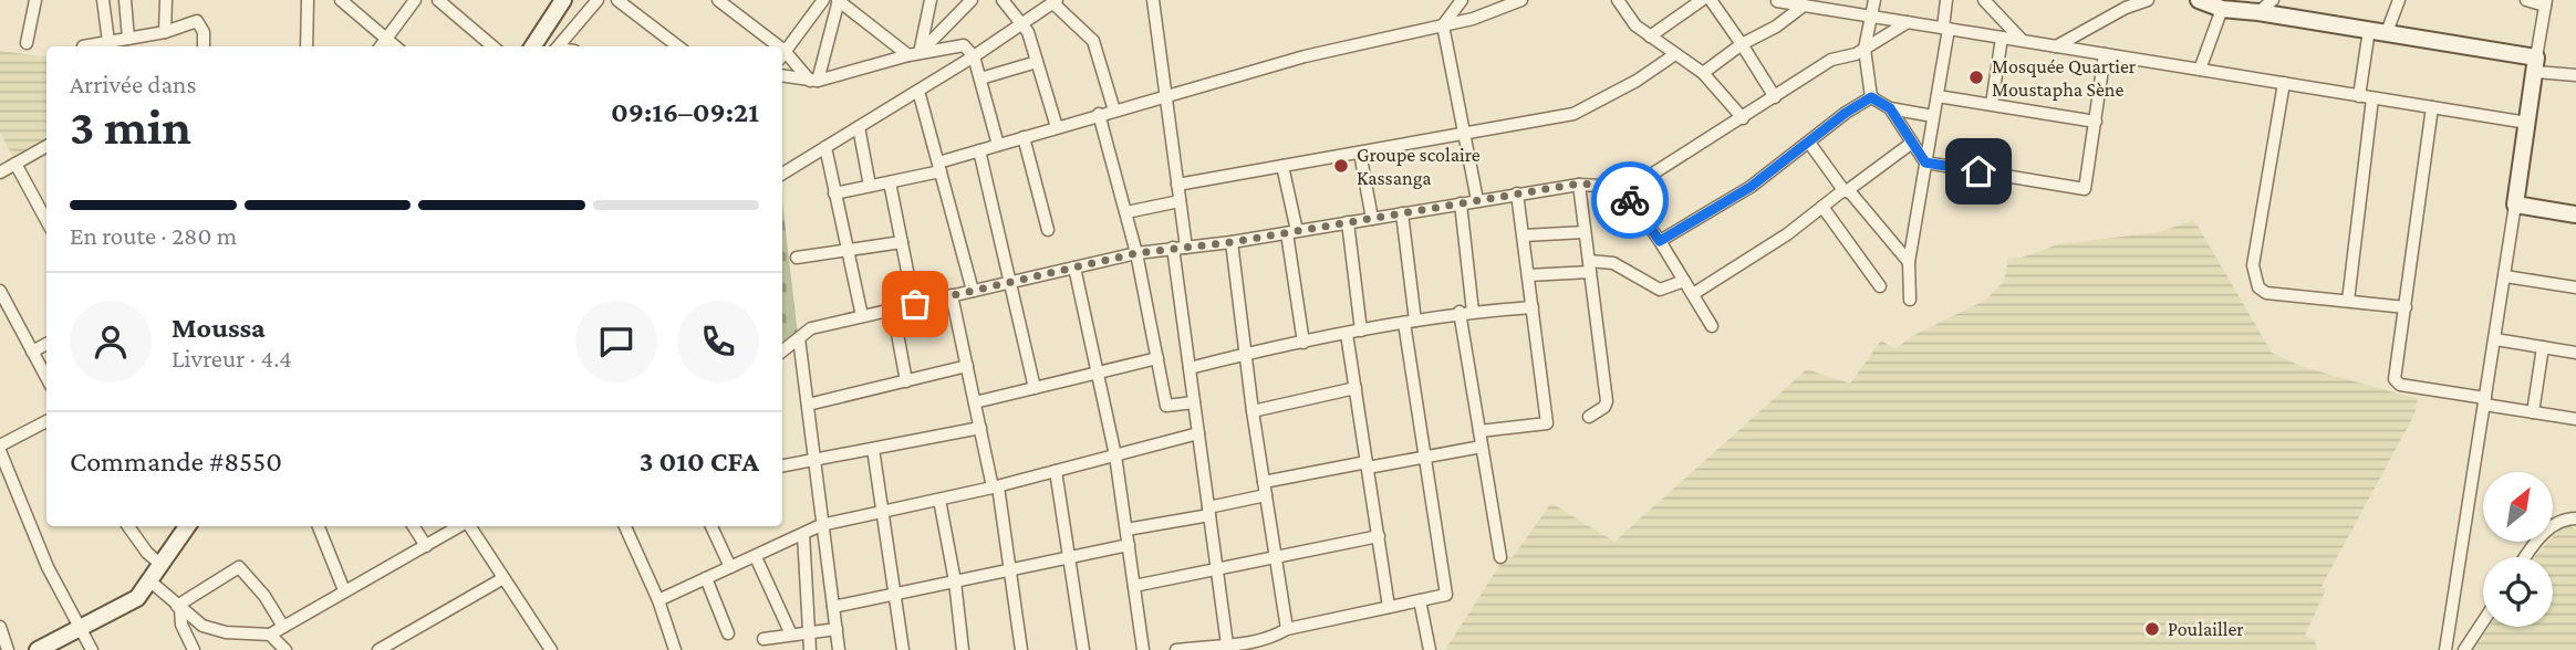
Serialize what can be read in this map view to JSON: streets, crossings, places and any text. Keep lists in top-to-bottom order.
{
  "places": ["Mosquée Quartier Moustapha Sène", "Groupe scolaire Kassanga", "Poulailler"],
  "north": "top right",
  "page": {
    "heading": ["3 min", "Arrivée dans", "09:16–09:21"],
    "panel": [
      "Moussa",
      "Livreur · 4.4",
      "Commande #8550",
      "3 010 CFA"
    ],
    "bar": "En route · 280 m"
  }
}
